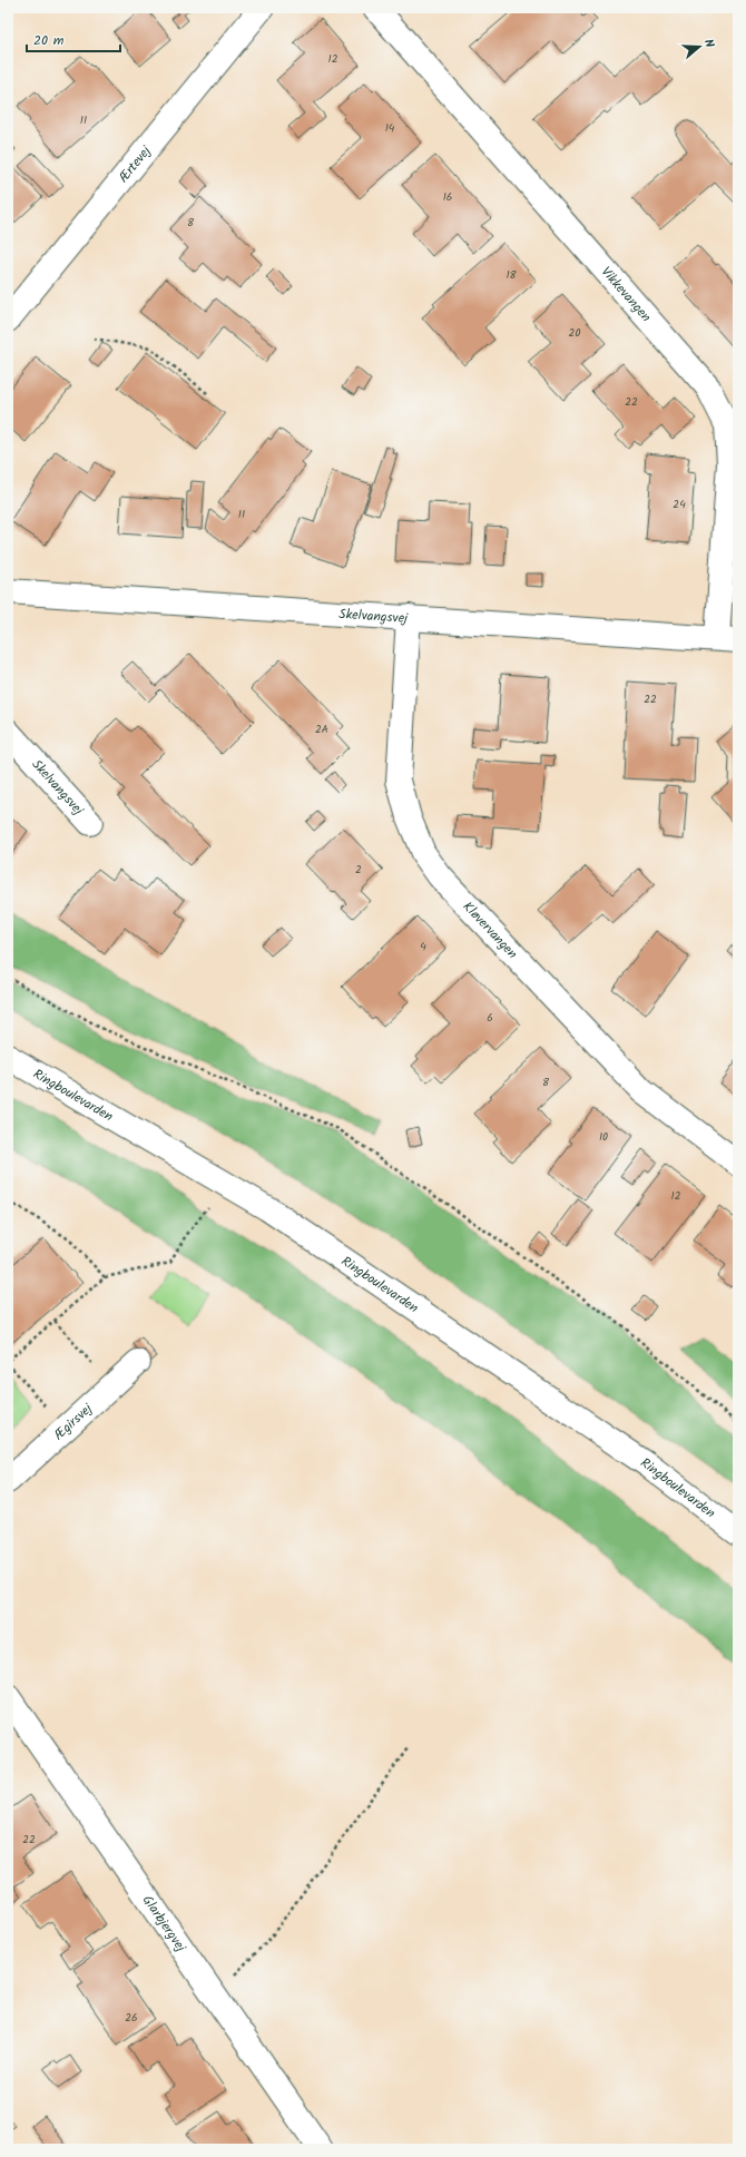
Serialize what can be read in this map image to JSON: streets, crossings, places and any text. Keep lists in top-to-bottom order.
{
  "streets": {
    "street": [
      "Ærtevej",
      "Vikkevangen",
      "Skelvangsvej",
      "Kløvervangen",
      "Ringboulevarden",
      "Ægirsvej",
      "Glarbjergvej"
    ]
  },
  "crossings": [
    ["Vikkevangen", "Skelvangsvej"],
    ["Skelvangsvej", "Kløvervangen"]
  ],
  "house_numbers": [
    "12",
    "11",
    "14",
    "16",
    "8",
    "18",
    "20",
    "22",
    "24",
    "11",
    "22",
    "2A",
    "2",
    "4",
    "6",
    "8",
    "10",
    "12",
    "22",
    "26"
  ],
  "scale_bar": "20 m",
  "north": "right"
}
